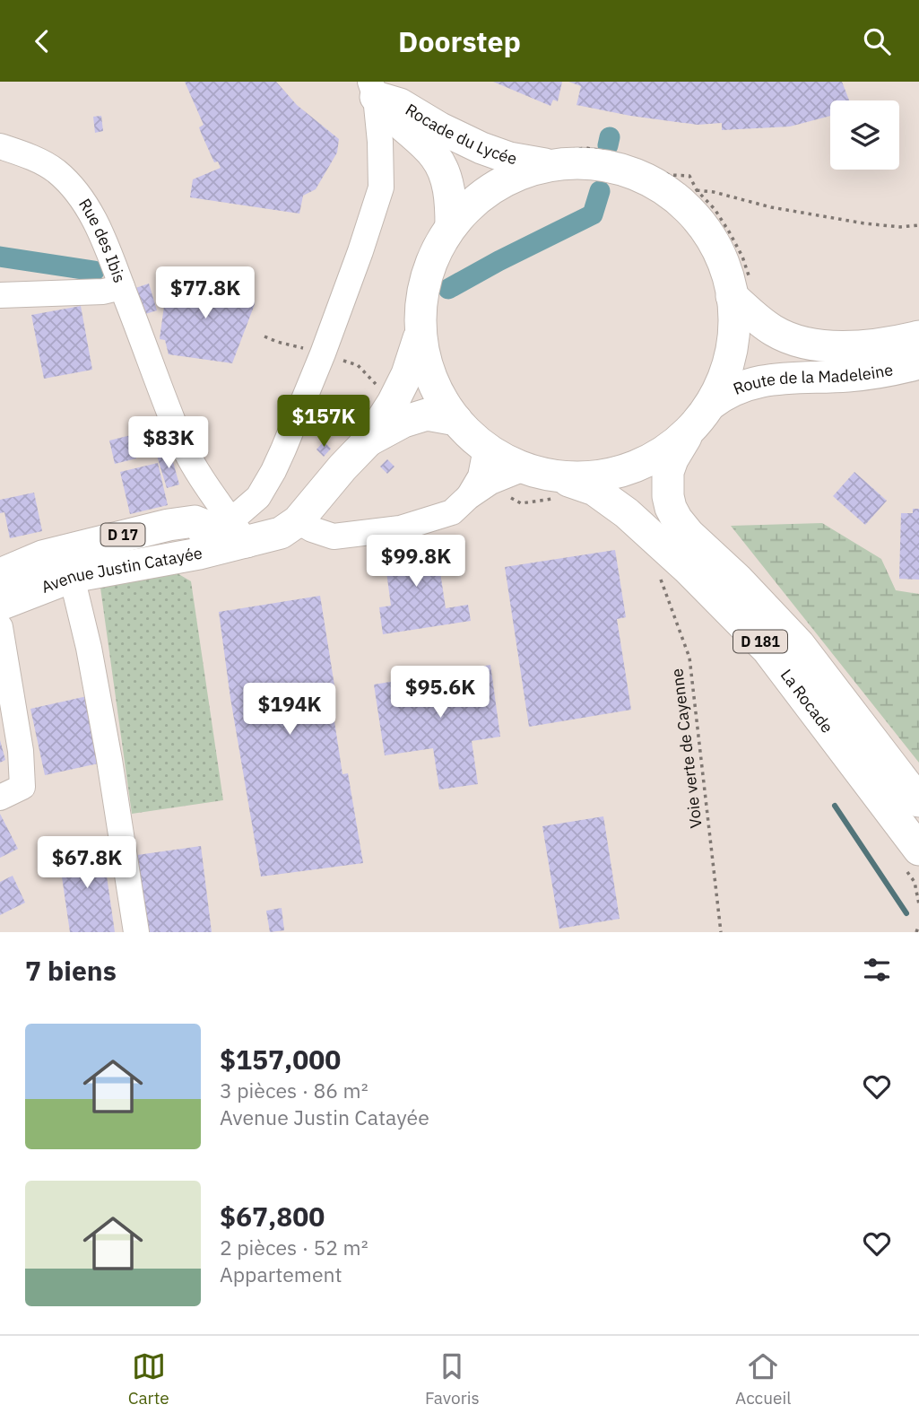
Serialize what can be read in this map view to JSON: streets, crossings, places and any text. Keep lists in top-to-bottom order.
{
  "streets": {
    "main road": [
      "Rocade du Lycée",
      "Route de la Madeleine",
      "D 17",
      "Avenue Justin Catayée",
      "D 181",
      "La Rocade"
    ],
    "street": ["Rue des Ibis"],
    "path": ["Voie verte de Cayenne"]
  },
  "crossings": [
    ["Rue des Ibis", "Avenue Justin Catayée"]
  ],
  "page": {
    "header": "Doorstep",
    "price": [
      "$77.8K",
      "$157K",
      "$83K",
      "$99.8K",
      "$95.6K",
      "$194K",
      "$67.8K"
    ],
    "heading": "7 biens",
    "list": [
      {
        "name": "$157,000",
        "note": "3 pièces · 86 m² · Avenue Justin Catayée"
      },
      {
        "name": "$67,800",
        "note": "2 pièces · 52 m² · Appartement"
      }
    ],
    "tabs": ["Carte", "Favoris", "Accueil"]
  }
}
